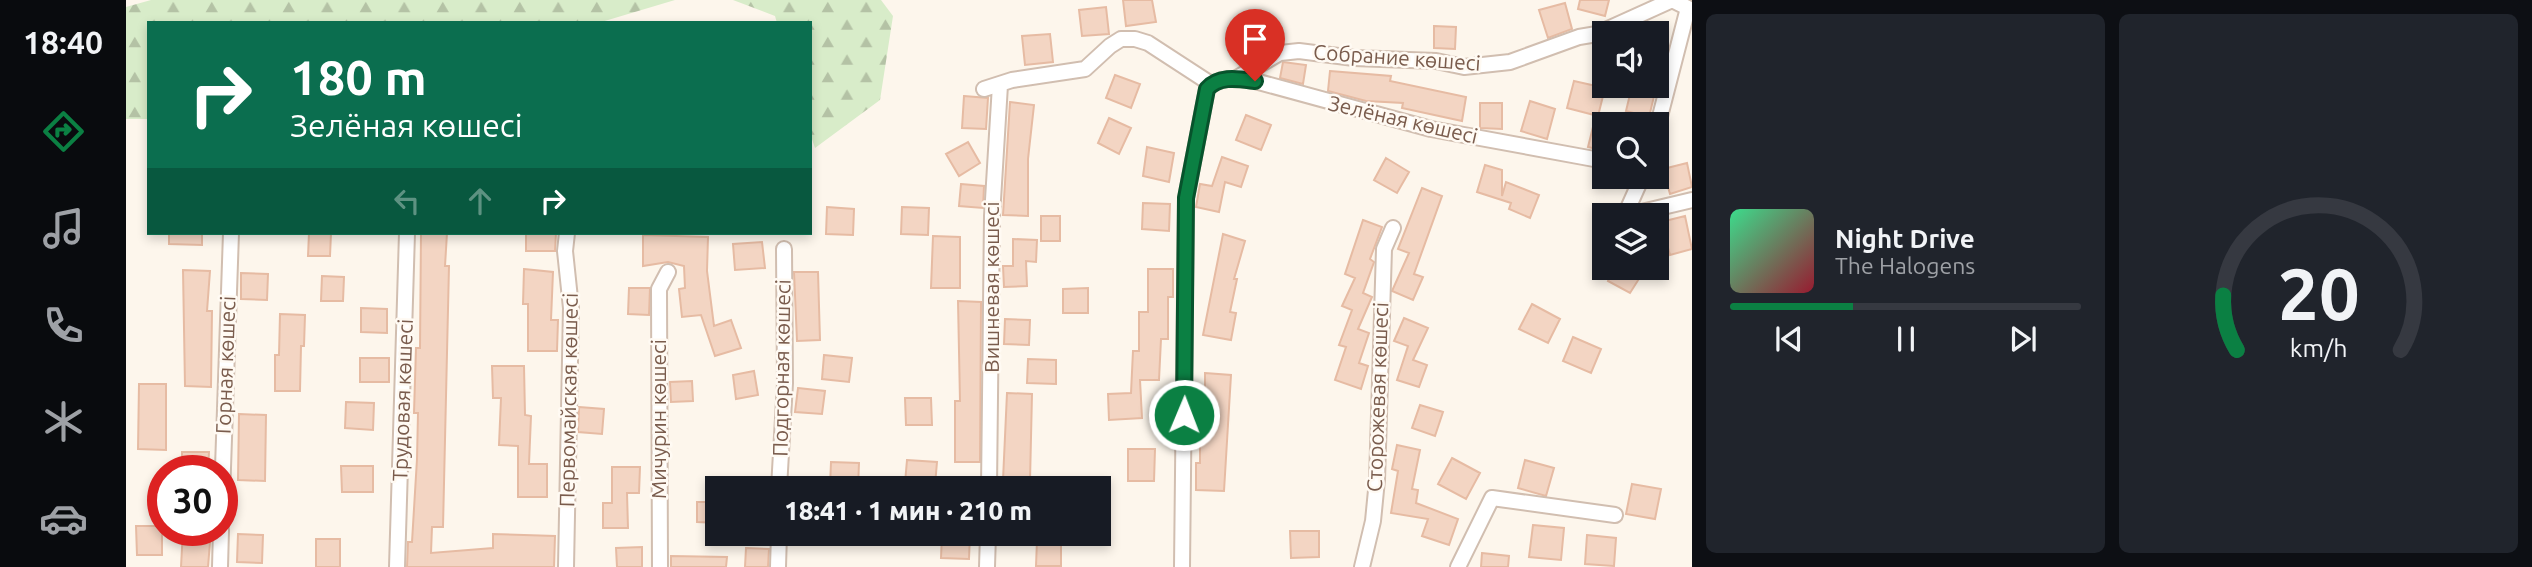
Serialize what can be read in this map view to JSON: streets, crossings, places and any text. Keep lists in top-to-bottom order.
{
  "streets": {
    "street": [
      "Собрание көшесі",
      "Зелёная көшесі",
      "Вишневая көшесі",
      "Горная көшесі",
      "Подгорная көшесі",
      "Сторожевая көшесі",
      "Трудовая көшесі",
      "Первомайская көшесі",
      "Мичурин көшесі"
    ]
  },
  "crossings": [
    ["Собрание көшесі", "Зелёная көшесі"]
  ],
  "page": {
    "tabs": "18:40",
    "turn": ["180 m", "Зелёная көшесі"],
    "song": ["Night Drive", "The Halogens"],
    "limit": "30",
    "trip": "18:41 · 1 мин · 210 m",
    "gauge": ["20", "km/h"]
  }
}
